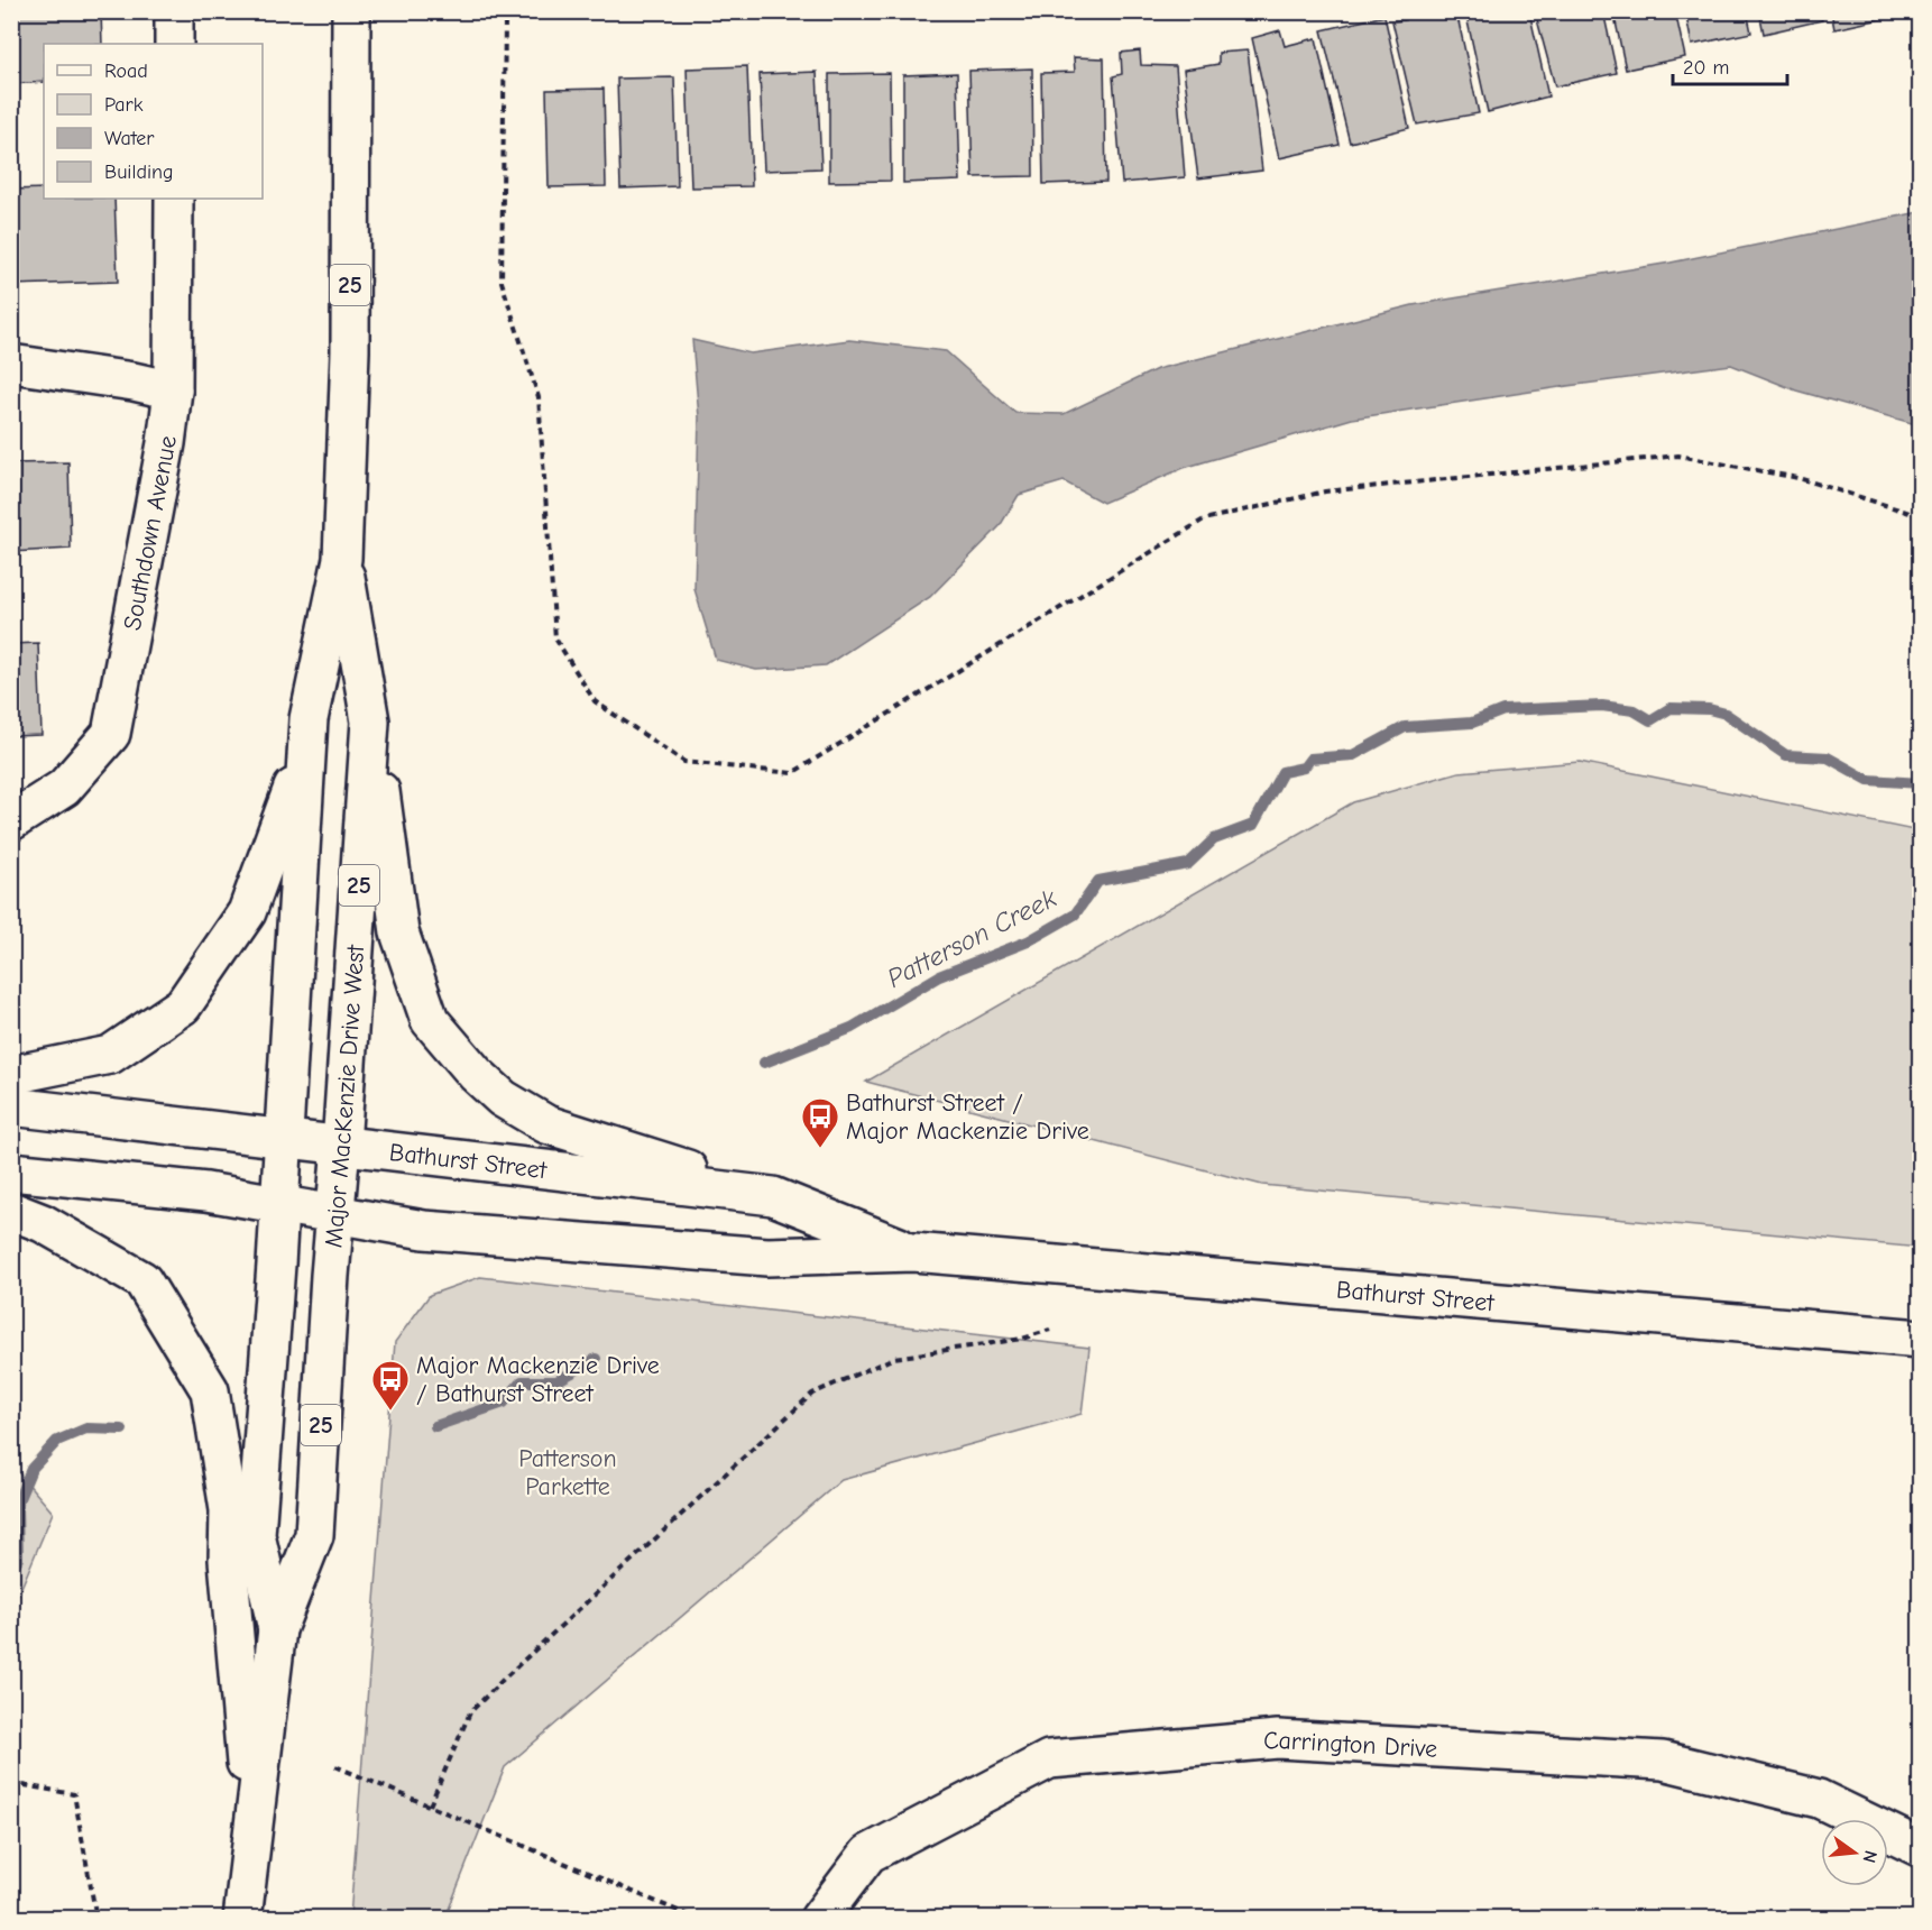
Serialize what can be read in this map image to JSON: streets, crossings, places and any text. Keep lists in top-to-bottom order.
{
  "streets": {
    "main road": [
      "25",
      "Southdown Avenue",
      "Major MacKenzie Drive West",
      "Bathurst Street",
      "Carrington Drive"
    ]
  },
  "crossings": [
    ["Major MacKenzie Drive West", "Bathurst Street"]
  ],
  "water": ["Patterson Creek"],
  "parks": ["Patterson Parkette"],
  "places": {
    "bus stop": ["Bathurst Street / Major Mackenzie Drive", "Major Mackenzie Drive / Bathurst Street"]
  },
  "legend": [
    "Road",
    "Park",
    "Water",
    "Building"
  ],
  "scale_bar": "20 m",
  "north": "right"
}
